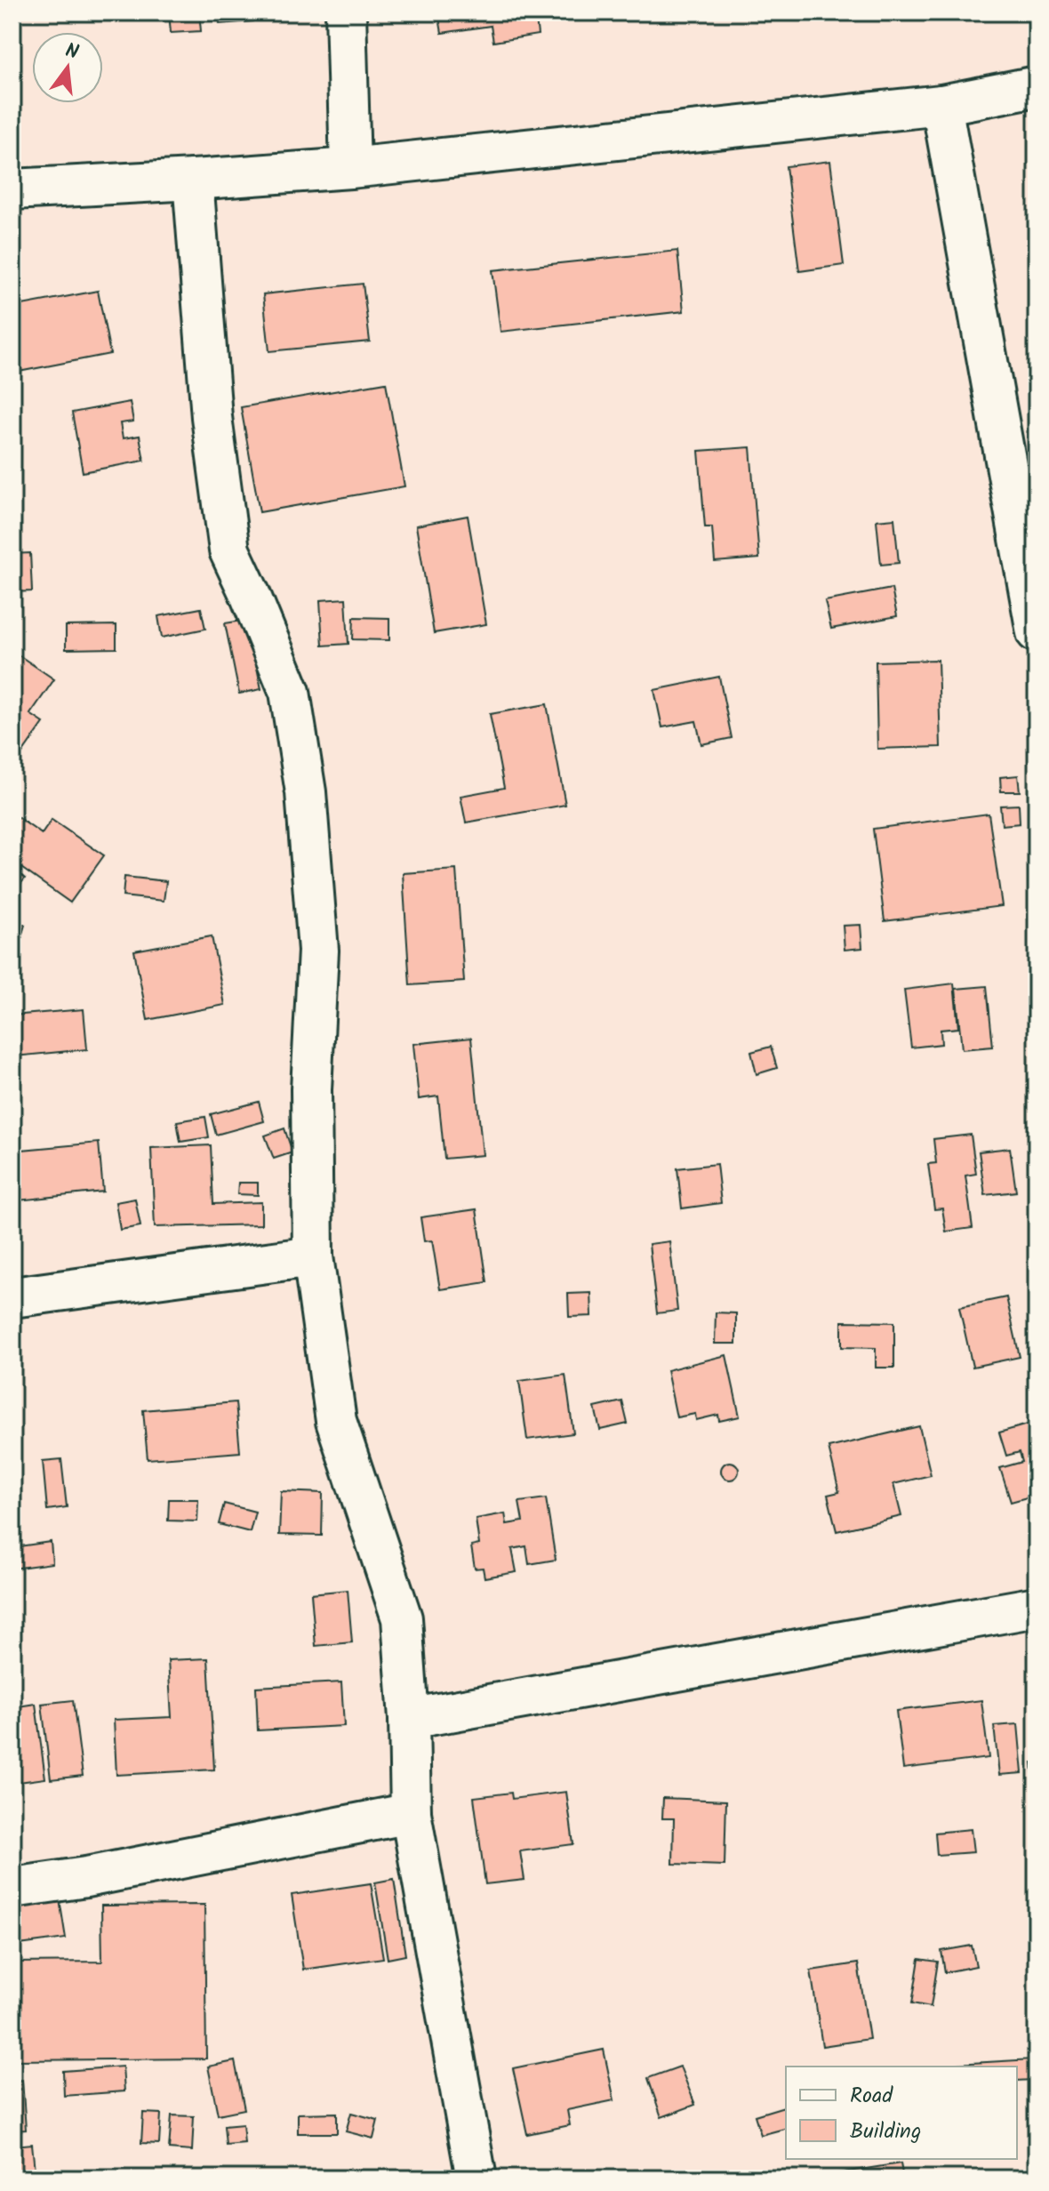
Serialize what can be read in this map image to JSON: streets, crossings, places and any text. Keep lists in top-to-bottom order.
{
  "legend": ["Road", "Building"],
  "north": "top"
}
